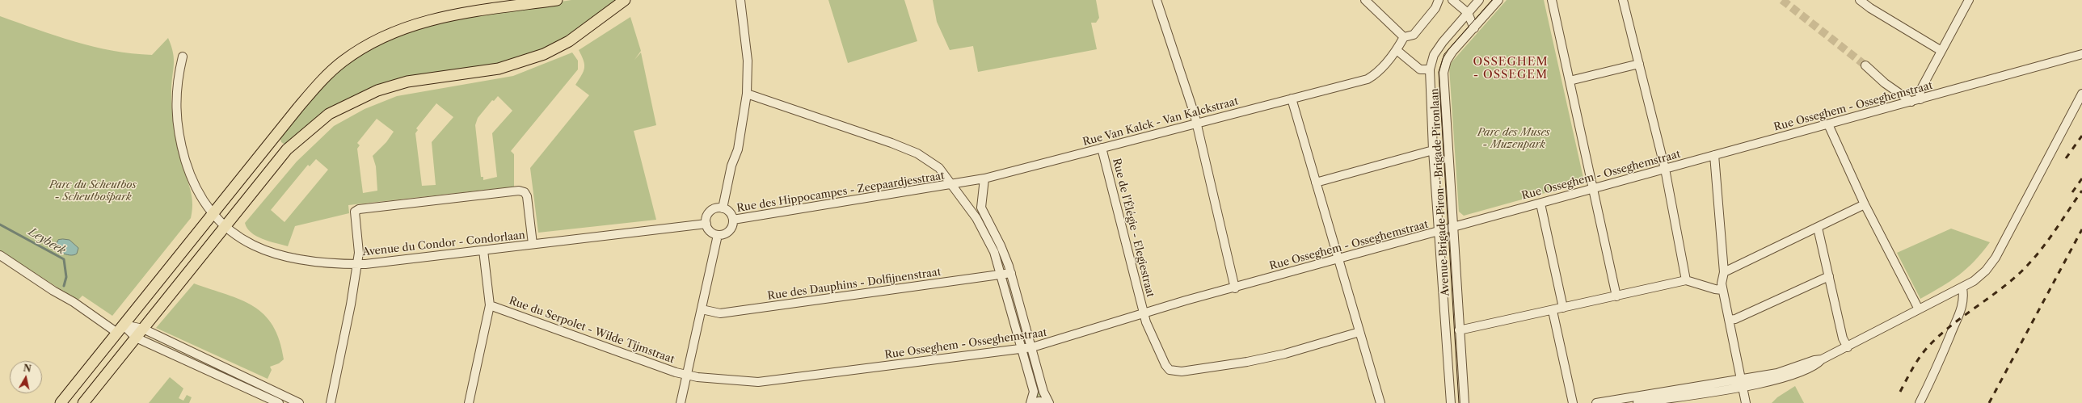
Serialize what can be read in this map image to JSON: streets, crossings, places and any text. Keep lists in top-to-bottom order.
{
  "streets": {
    "street": [
      "Rue Osseghem - Osseghemstraat",
      "Rue Van Kalck - Van Kalckstraat",
      "Rue des Hippocampes - Zeepaardjesstraat",
      "Avenue Brigade Piron - Brigade Pironlaan",
      "Rue de l'Élégie - Elegiestraat",
      "Avenue du Condor - Condorlaan",
      "Rue des Dauphins - Dolfijnenstraat",
      "Rue du Serpolet - Wilde Tijmstraat"
    ]
  },
  "crossings": [
    ["Rue Osseghem - Osseghemstraat", "Avenue Brigade Piron - Brigade Pironlaan"],
    ["Rue Osseghem - Osseghemstraat", "Rue de l'Élégie - Elegiestraat"],
    ["Rue Osseghem - Osseghemstraat", "Rue du Serpolet - Wilde Tijmstraat"],
    ["Rue Van Kalck - Van Kalckstraat", "Rue des Hippocampes - Zeepaardjesstraat"],
    ["Rue Van Kalck - Van Kalckstraat", "Rue de l'Élégie - Elegiestraat"],
    ["Rue des Hippocampes - Zeepaardjesstraat", "Avenue du Condor - Condorlaan"]
  ],
  "districts": ["OSSEGHEM - OSSEGEM"],
  "water": ["Leybeek"],
  "parks": ["Parc des Muses - Muzenpark", "Parc du Scheutbos - Scheutbospark"],
  "north": "top"
}
